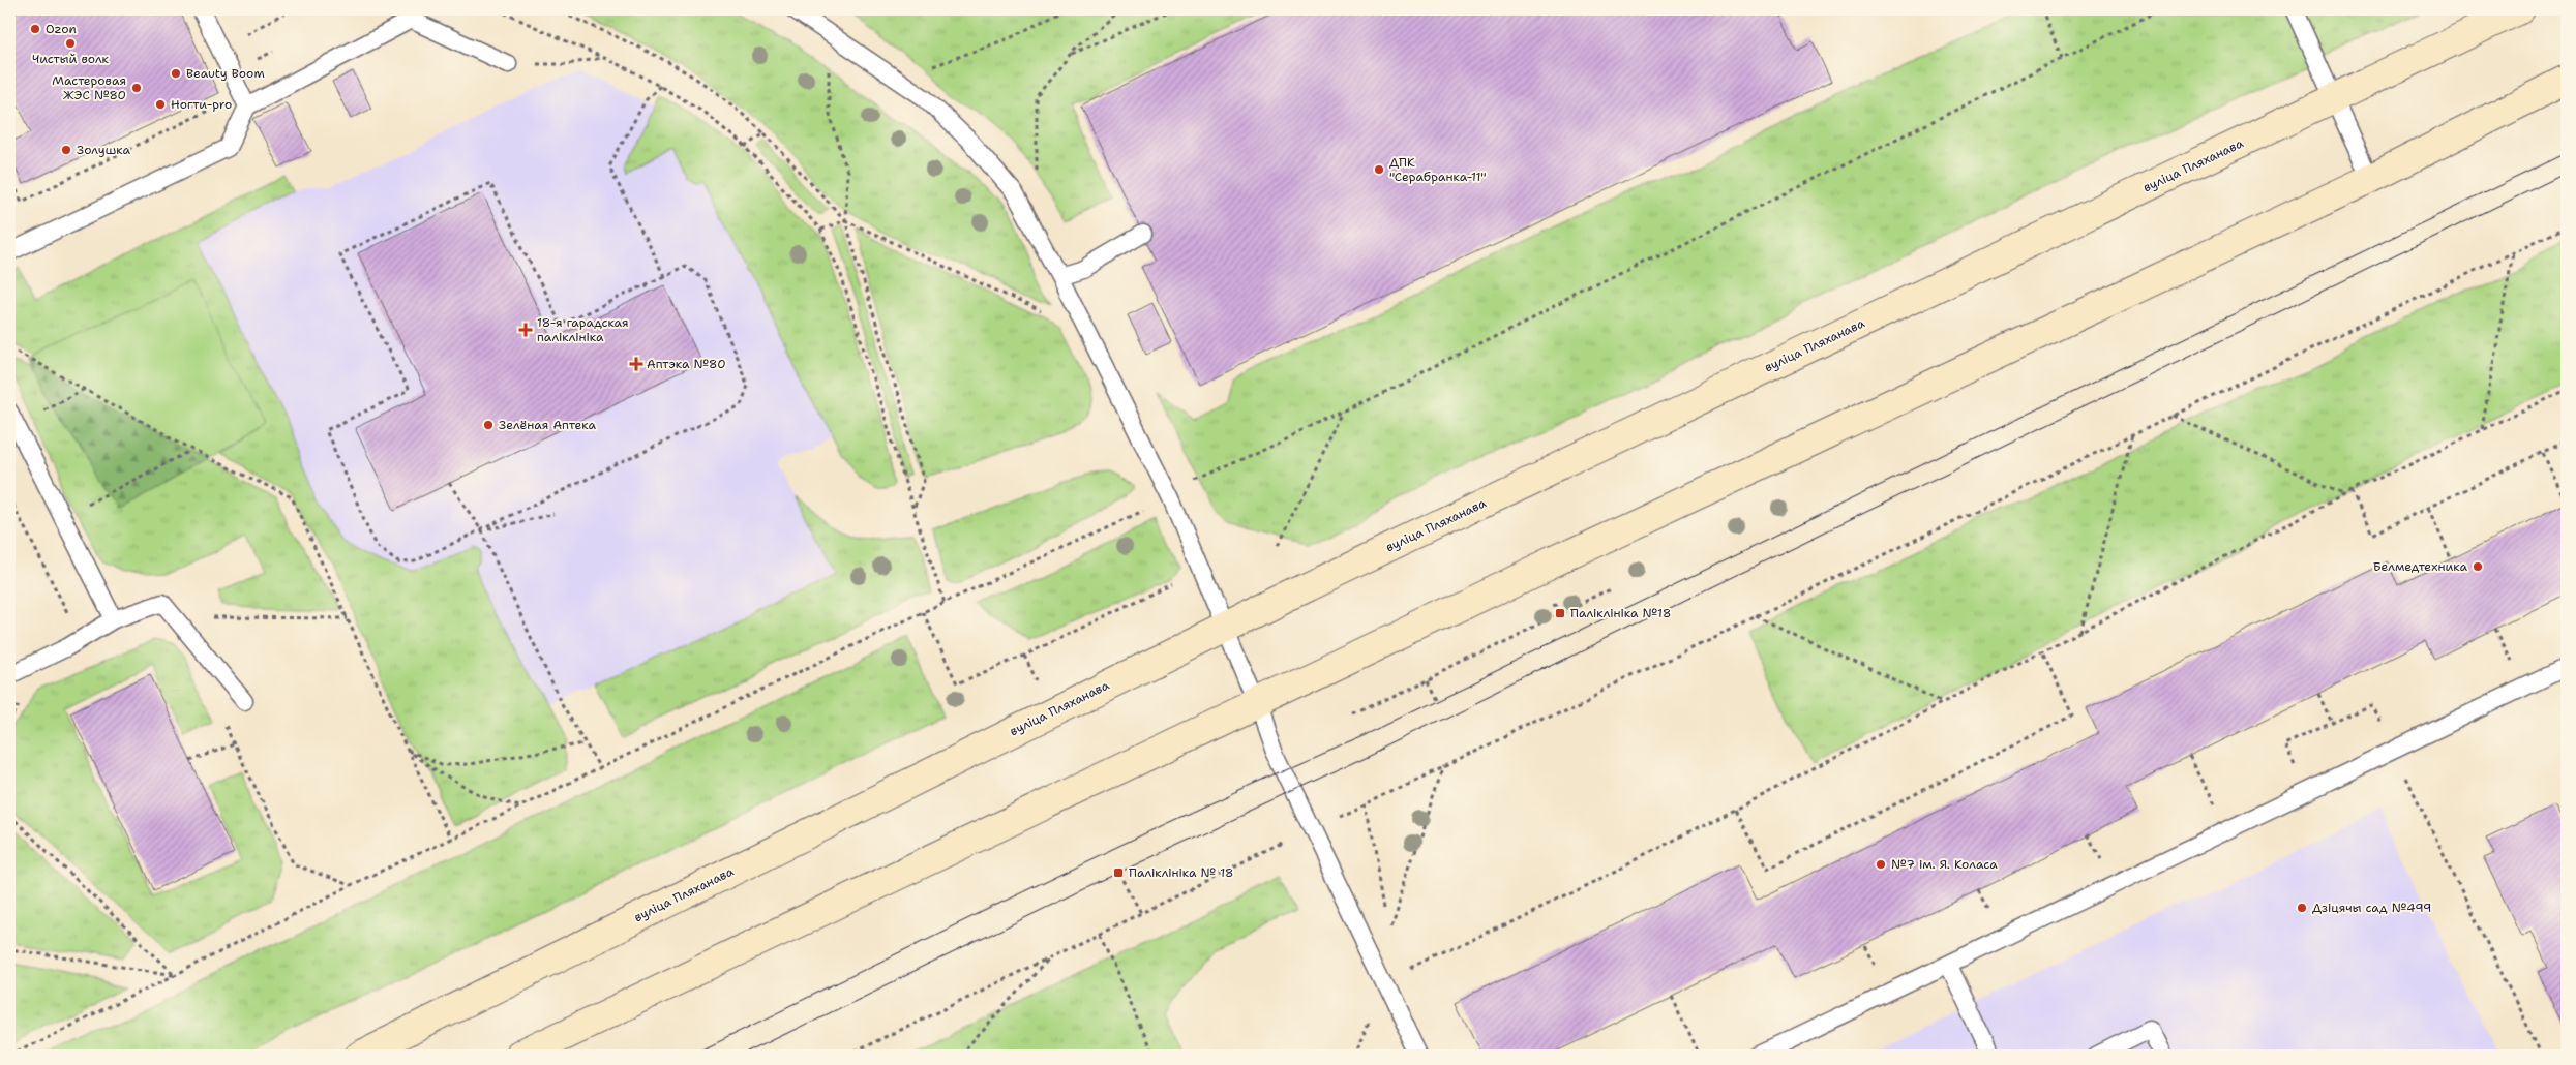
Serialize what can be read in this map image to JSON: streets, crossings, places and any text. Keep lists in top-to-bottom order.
{
  "streets": {
    "main road": ["вуліца Пляханава"]
  },
  "places": {
    "other": [
      "Ozon",
      "Чистый волк",
      "Beauty Boom",
      "Мастеровая ЖЭС №80",
      "Ногти-pro",
      "Золушка",
      "ДПК \"Серабранка-11\"",
      "Зелёная Аптека",
      "Белмедтехника",
      "№7 ім. Я. Коласа",
      "Дзіцячы сад №499"
    ],
    "health": ["18-я гарадская паліклініка", "Аптэка №80"],
    "transit": ["Паліклініка №18", "Паліклініка № 18"]
  }
}
